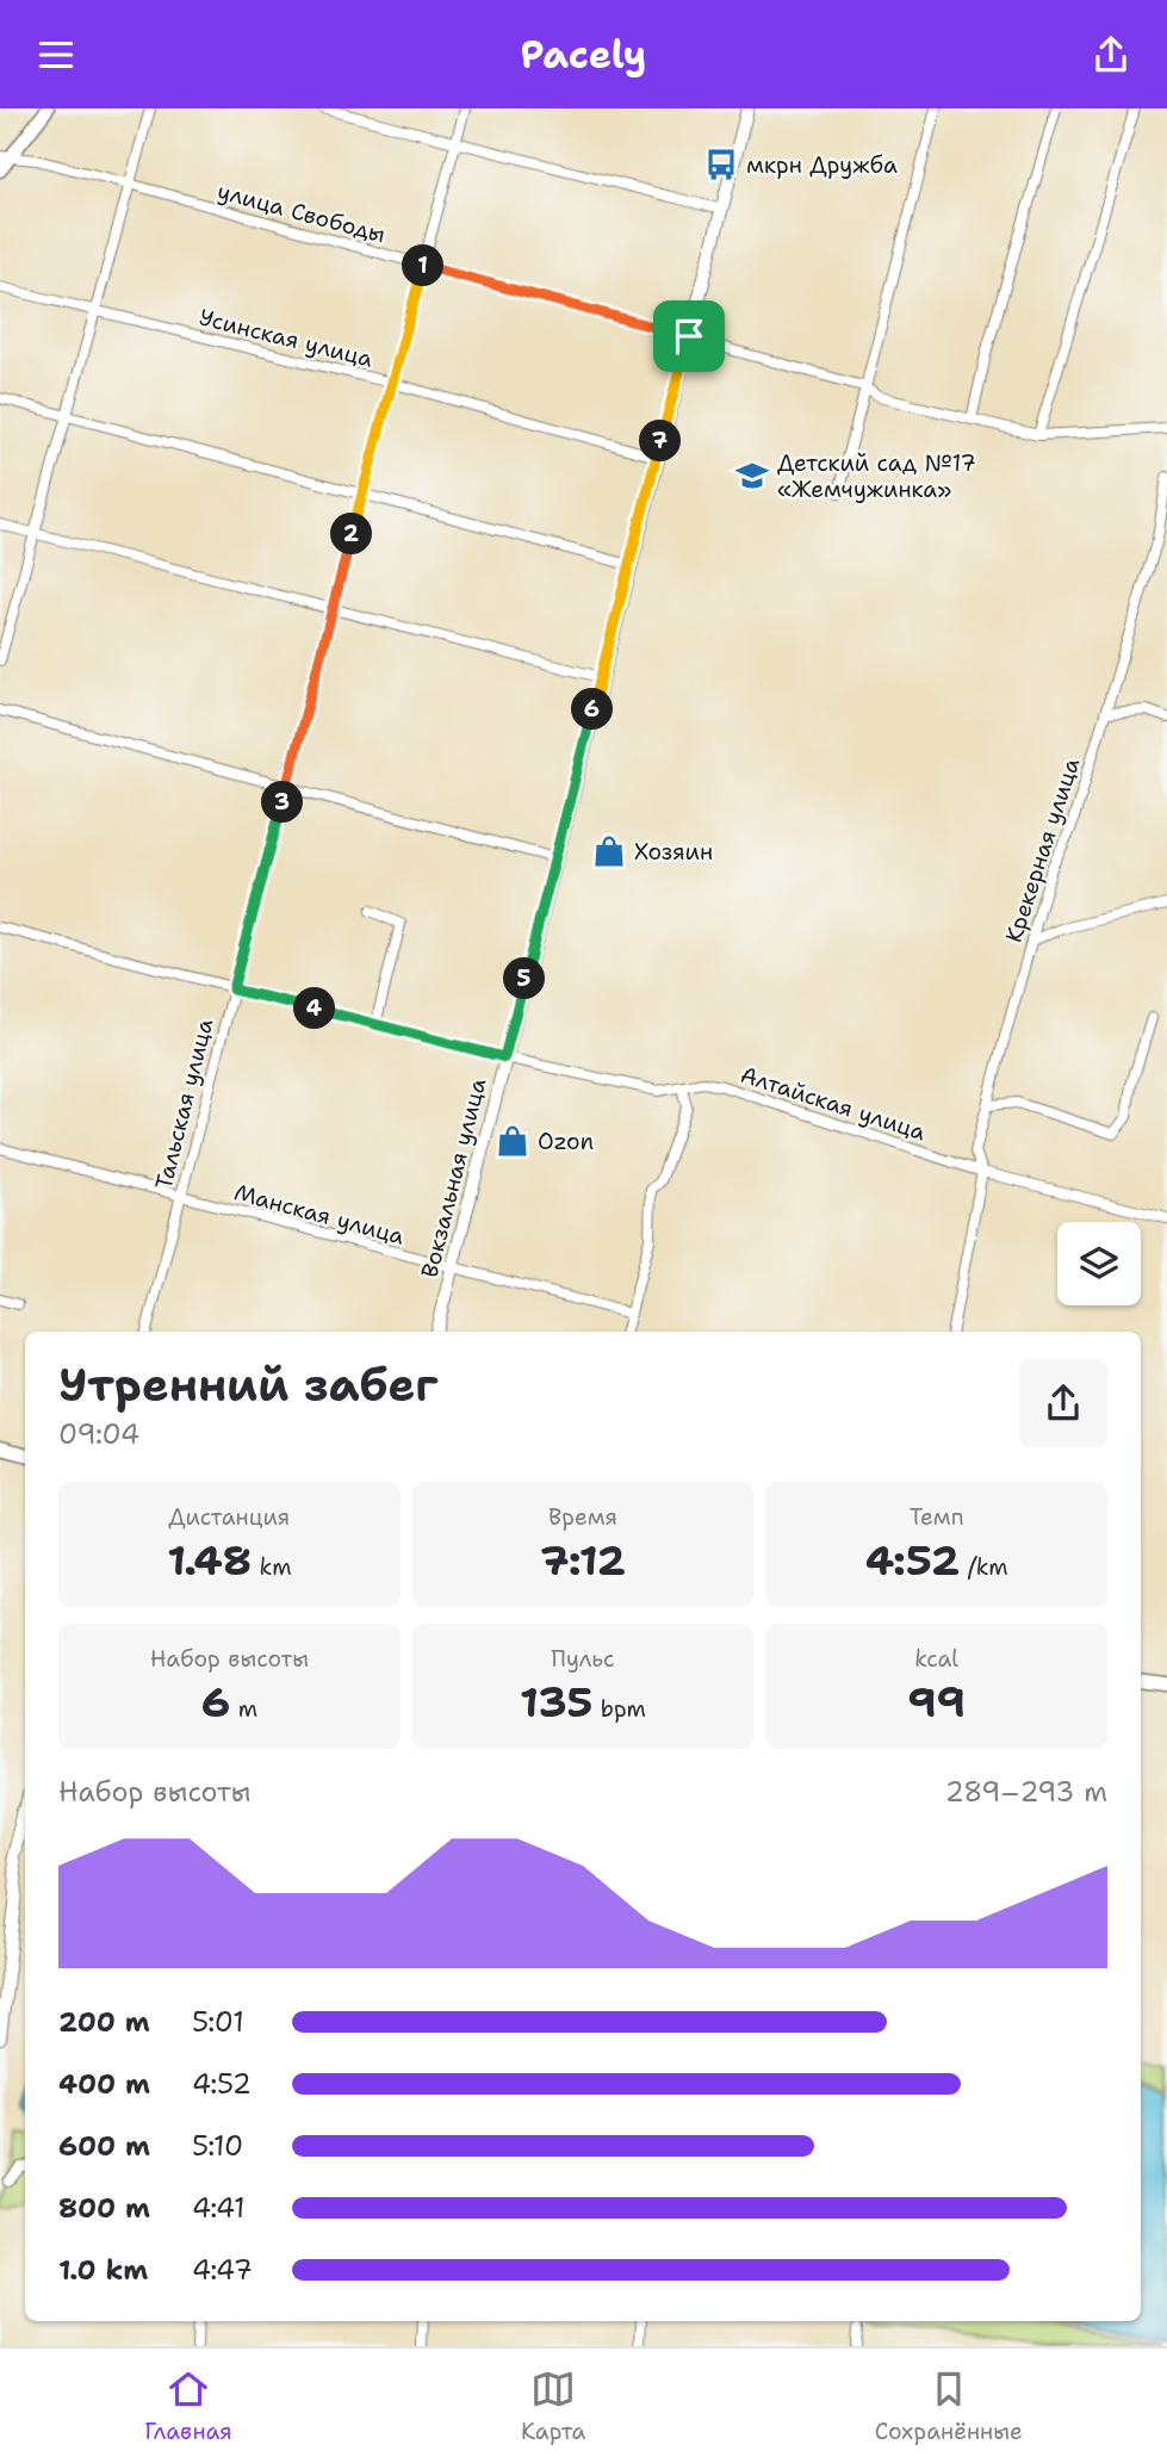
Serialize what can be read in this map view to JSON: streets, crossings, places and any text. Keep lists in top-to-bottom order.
{
  "streets": {
    "street": [
      "улица Свободы",
      "Усинская улица",
      "Крекерная улица",
      "Алтайская улица",
      "Тальская улица",
      "Вокзальная улица",
      "Манская улица"
    ]
  },
  "crossings": [
    ["улица Свободы", "Тальская улица"],
    ["улица Свободы", "Вокзальная улица"],
    ["Усинская улица", "Тальская улица"],
    ["Усинская улица", "Вокзальная улица"],
    ["Крекерная улица", "Алтайская улица"],
    ["Алтайская улица", "Тальская улица"],
    ["Алтайская улица", "Вокзальная улица"],
    ["Тальская улица", "Манская улица"],
    ["Вокзальная улица", "Манская улица"]
  ],
  "places": {
    "bus stop": ["мкрн Дружба"],
    "school or university": ["Детский сад №17 «Жемчужинка»"],
    "shop": ["Хозяин", "Ozon"]
  },
  "page": {
    "header": "Pacely",
    "pins": [
      "1",
      "7",
      "2",
      "6",
      "3",
      "5",
      "4"
    ],
    "heading": ["Утренний забег", "09:04"],
    "stats": [
      ["Дистанция", "1.48 km"],
      ["Время", "7:12"],
      ["Темп", "4:52 /km"],
      ["Набор высоты", "6 m"],
      ["Пульс", "135 bpm"],
      ["kcal", "99"]
    ],
    "chart": ["Набор высоты", "289–293 m"],
    "list": [
      {
        "name": "200 m",
        "note": "5:01"
      },
      {
        "name": "400 m",
        "note": "4:52"
      },
      {
        "name": "600 m",
        "note": "5:10"
      },
      {
        "name": "800 m",
        "note": "4:41"
      },
      {
        "name": "1.0 km",
        "note": "4:47"
      }
    ],
    "tabs": ["Главная", "Карта", "Сохранённые"]
  }
}
